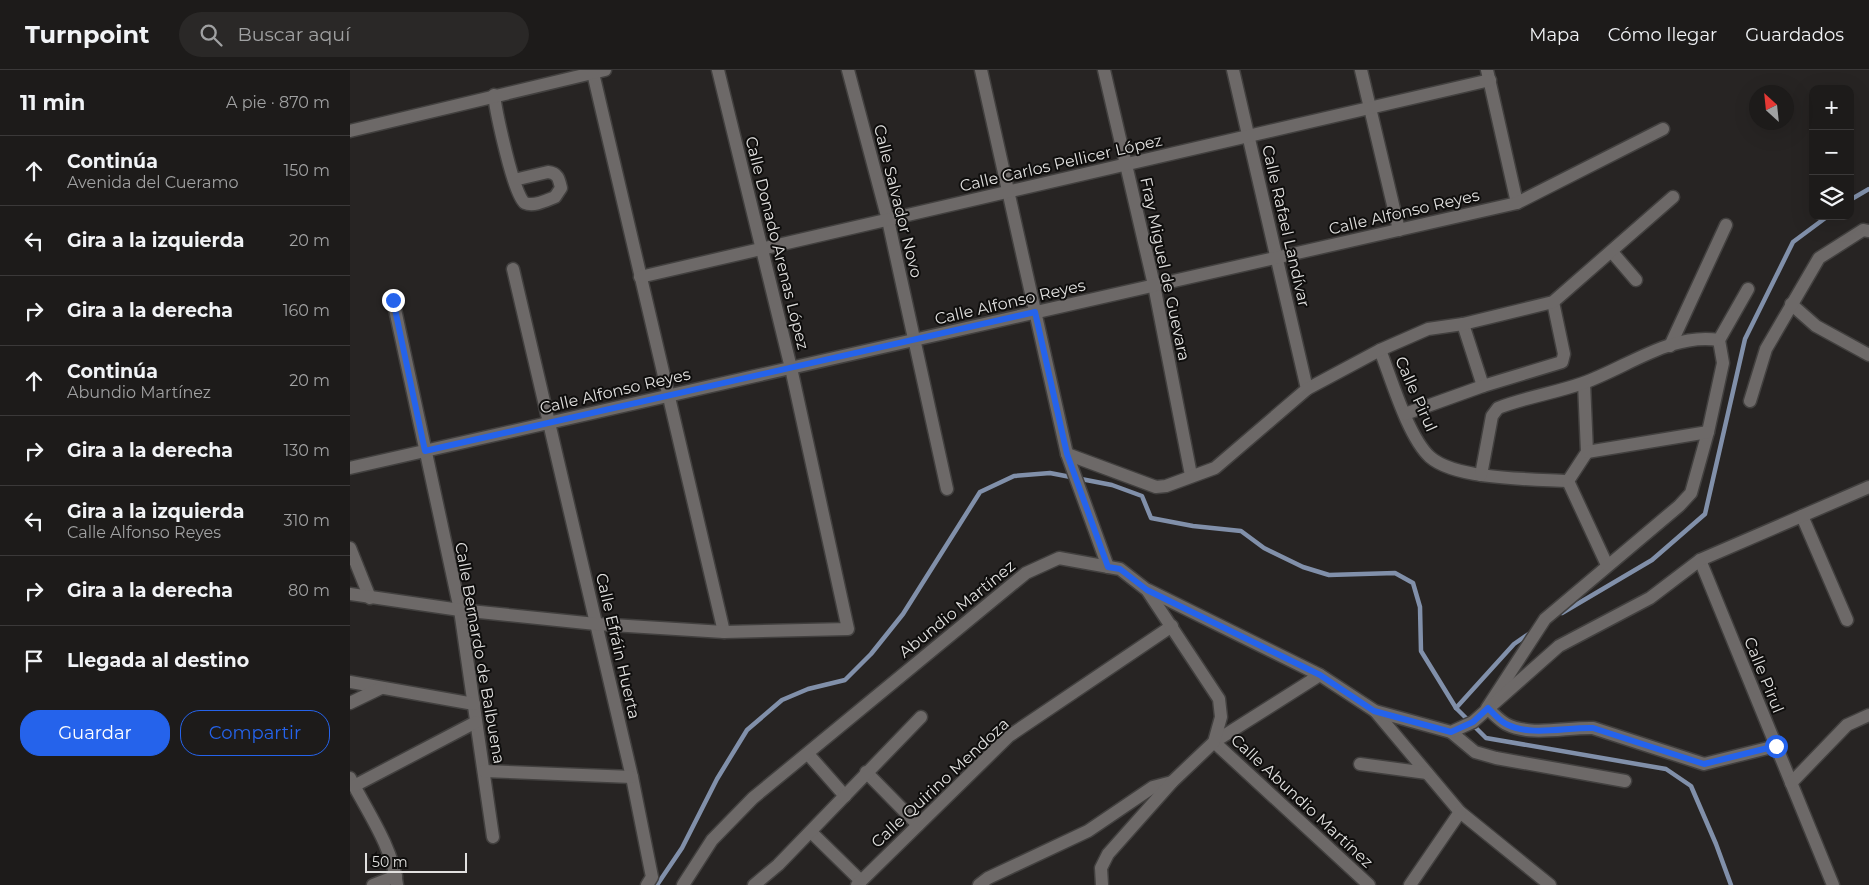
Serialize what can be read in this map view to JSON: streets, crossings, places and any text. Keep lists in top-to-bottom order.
{
  "streets": {
    "street": [
      "Calle Carlos Pellicer López",
      "Calle Salvador Novo",
      "Calle Alfonso Reyes",
      "Calle Rafael Landívar",
      "Calle Donado Arenas López",
      "Fray Miguel de Guevara",
      "Calle Pirul",
      "Abundio Martínez",
      "Calle Efráin Huerta",
      "Calle Bernardo de Balbuena",
      "Calle Quirino Mendoza",
      "Calle Abundio Martínez"
    ]
  },
  "crossings": [
    ["Calle Carlos Pellicer López", "Calle Salvador Novo"],
    ["Calle Carlos Pellicer López", "Calle Rafael Landívar"],
    ["Calle Carlos Pellicer López", "Calle Donado Arenas López"],
    ["Calle Carlos Pellicer López", "Fray Miguel de Guevara"],
    ["Calle Salvador Novo", "Calle Alfonso Reyes"],
    ["Calle Alfonso Reyes", "Calle Rafael Landívar"],
    ["Calle Alfonso Reyes", "Calle Donado Arenas López"],
    ["Calle Alfonso Reyes", "Fray Miguel de Guevara"],
    ["Calle Alfonso Reyes", "Calle Efráin Huerta"],
    ["Calle Alfonso Reyes", "Calle Bernardo de Balbuena"],
    ["Abundio Martínez", "Calle Quirino Mendoza"],
    ["Abundio Martínez", "Calle Abundio Martínez"]
  ],
  "scale_bar": "50 m",
  "north": "top left",
  "page": {
    "header": "Turnpoint",
    "search": "Buscar aquí",
    "nav": ["Mapa", "Cómo llegar", "Guardados"],
    "heading": ["11 min", "A pie · 870 m"],
    "map_buttons": ["+", "−"],
    "list": [
      ["Continúa", "Avenida del Cueramo", "150 m"],
      ["Gira a la izquierda", "20 m"],
      ["Gira a la derecha", "160 m"],
      ["Continúa", "Abundio Martínez", "20 m"],
      ["Gira a la derecha", "130 m"],
      ["Gira a la izquierda", "Calle Alfonso Reyes", "310 m"],
      ["Gira a la derecha", "80 m"],
      "Llegada al destino"
    ],
    "buttons": ["Guardar", "Compartir"],
    "scale": "50 m"
  }
}
